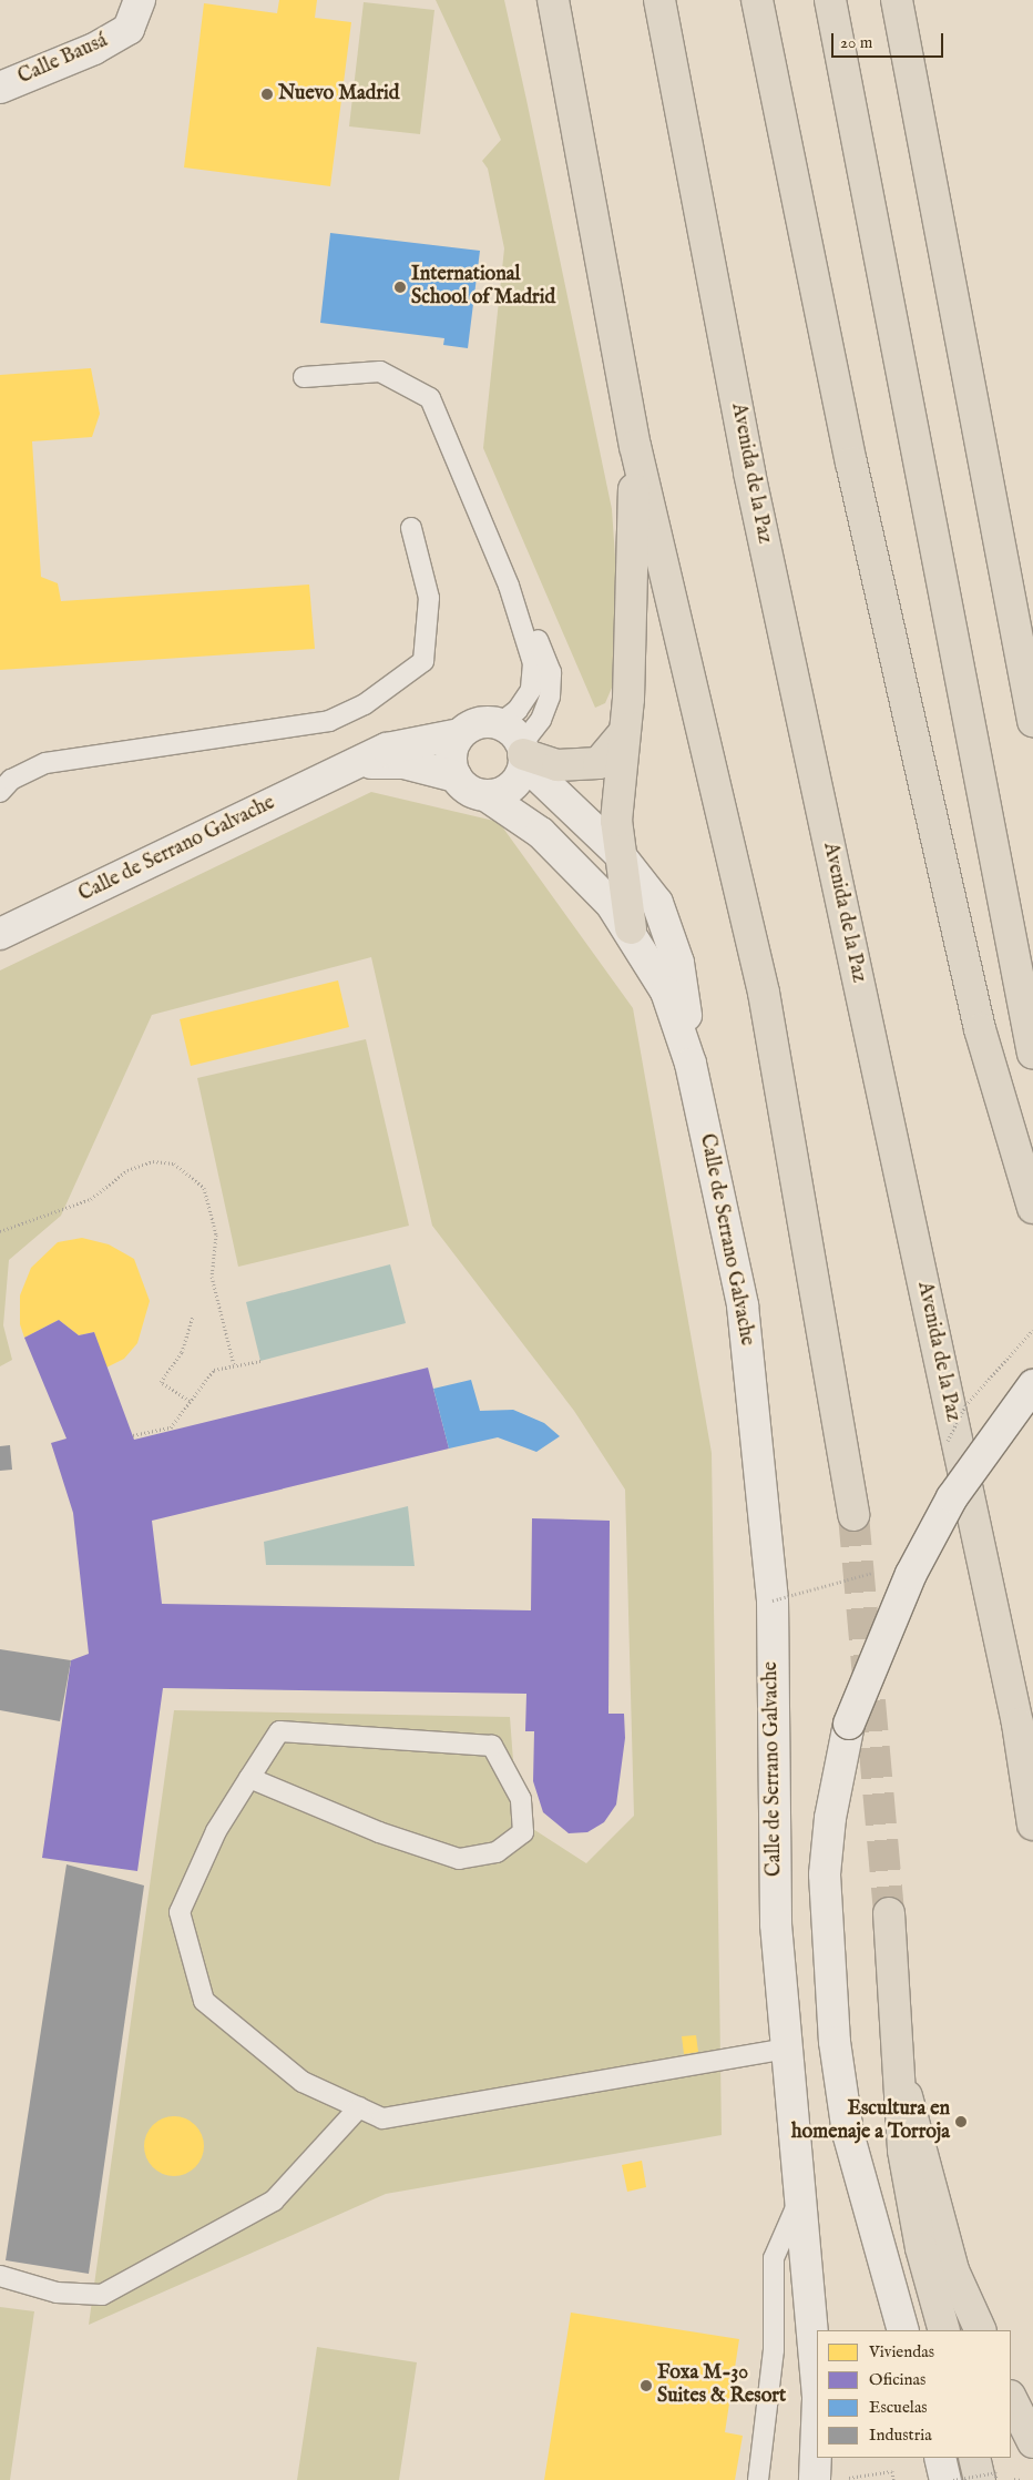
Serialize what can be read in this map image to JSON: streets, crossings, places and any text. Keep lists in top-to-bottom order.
{
  "streets": {
    "main road": ["Avenida de la Paz"],
    "street": ["Calle Bausá", "Calle de Serrano Galvache"]
  },
  "places": [
    "Nuevo Madrid",
    "International School of Madrid",
    "Escultura en homenaje a Torroja",
    "Foxa M-30 Suites & Resort"
  ],
  "legend": [
    "Viviendas",
    "Oficinas",
    "Escuelas",
    "Industria"
  ],
  "scale_bar": "20 m"
}
